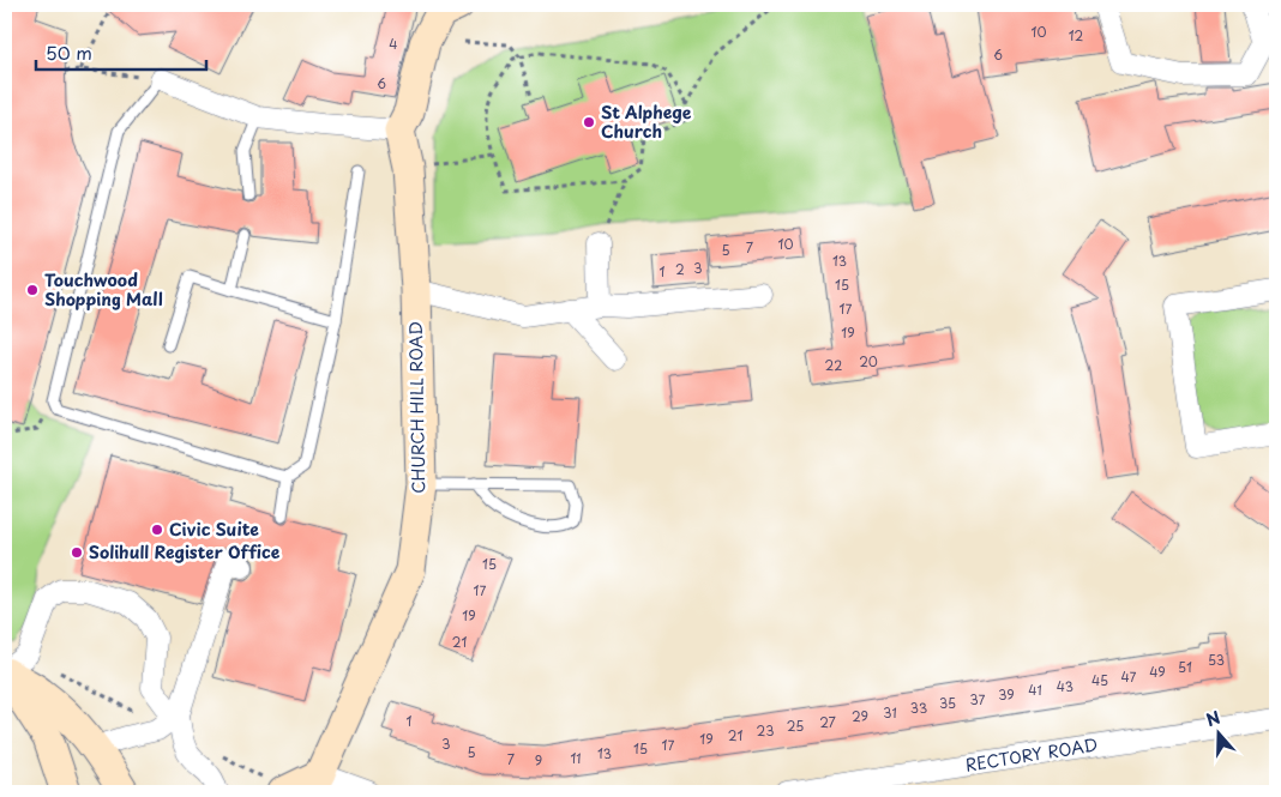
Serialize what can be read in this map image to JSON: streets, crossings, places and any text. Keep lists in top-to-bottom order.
{
  "streets": {
    "street": ["CHURCH HILL ROAD", "RECTORY ROAD"]
  },
  "places": [
    "St Alphege Church",
    "Touchwood Shopping Mall",
    "Civic Suite",
    "Solihull Register Office"
  ],
  "house_numbers": [
    "10",
    "12",
    "4",
    "6",
    "6",
    "10",
    "7",
    "5",
    "13",
    "3",
    "2",
    "1",
    "15",
    "17",
    "19",
    "20",
    "22",
    "15",
    "17",
    "19",
    "21",
    "53",
    "51",
    "49",
    "47",
    "45",
    "43",
    "41",
    "39",
    "37",
    "35",
    "33",
    "31",
    "29",
    "1",
    "27",
    "25",
    "23",
    "21",
    "19",
    "3",
    "17",
    "15",
    "5",
    "13",
    "11",
    "7",
    "9"
  ],
  "scale_bar": "50 m",
  "north": "top"
}
